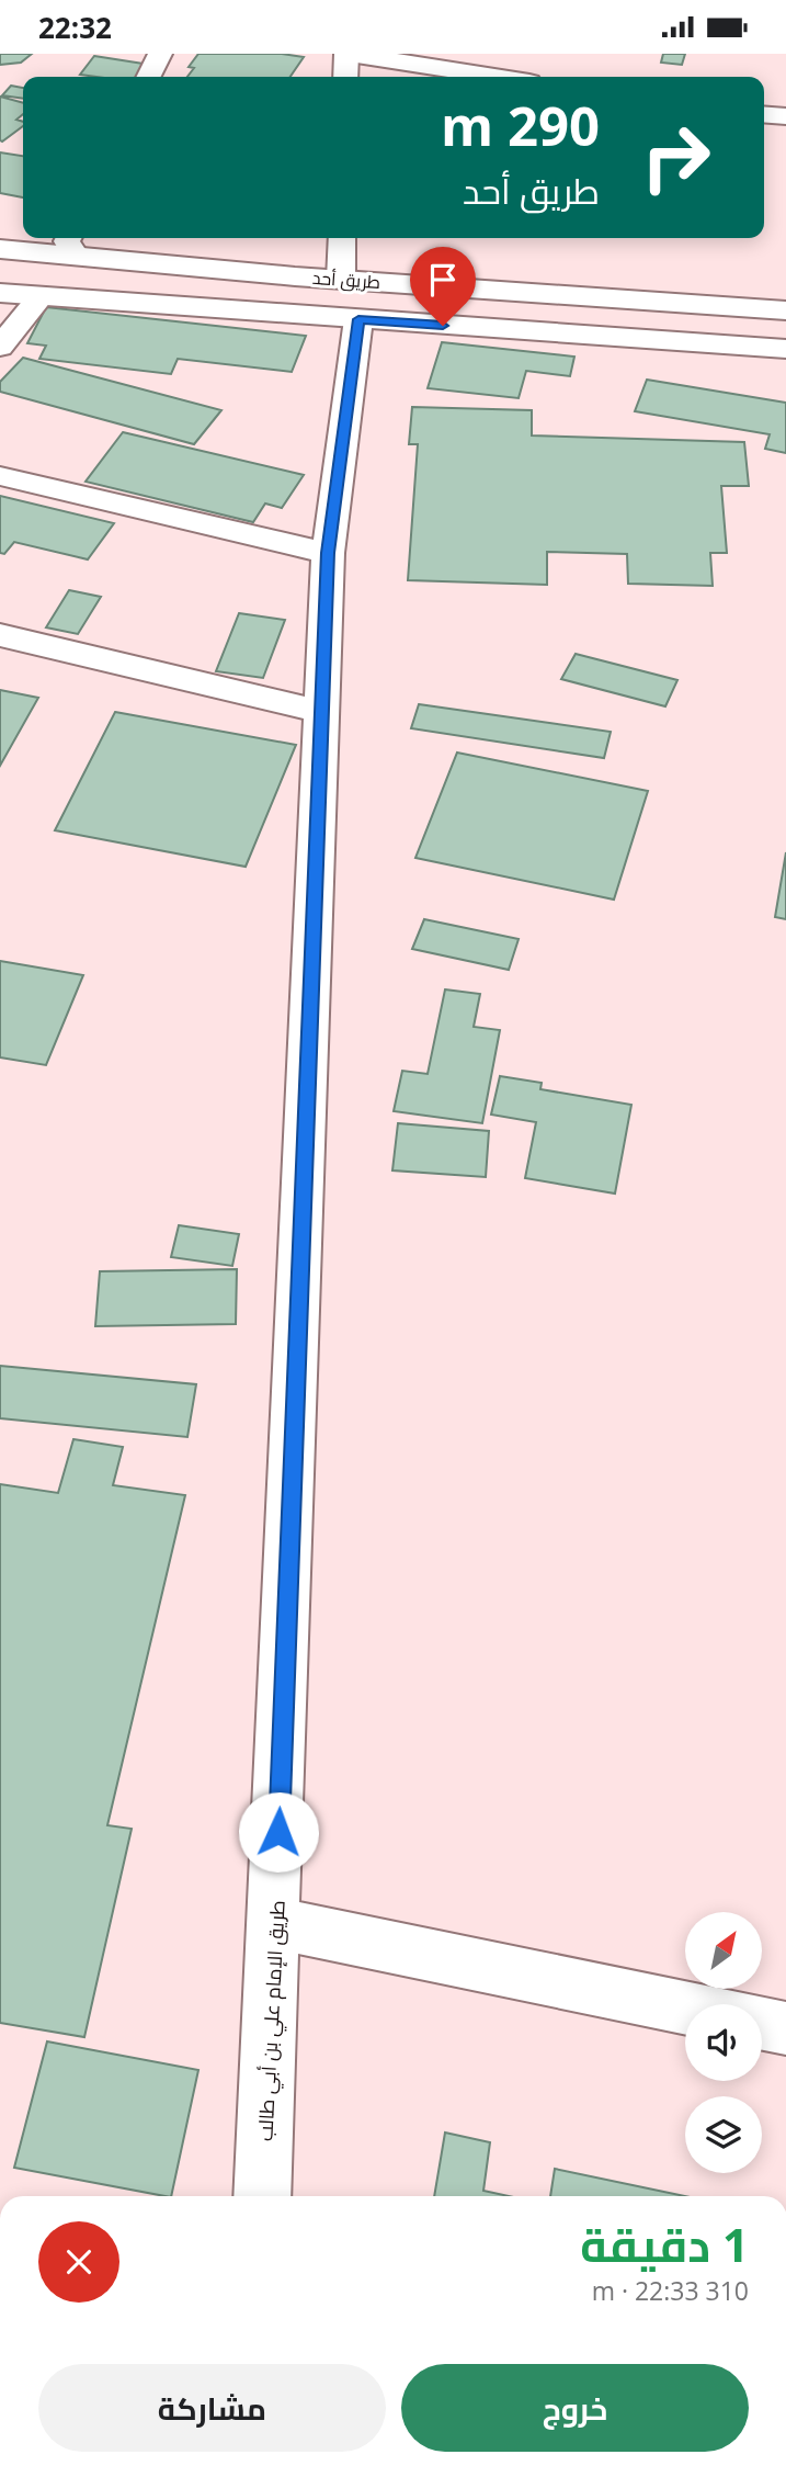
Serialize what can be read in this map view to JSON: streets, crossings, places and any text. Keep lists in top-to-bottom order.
{
  "streets": {
    "street": ["طريق أحد", "طريق الإمام علي بن أبي طالب"]
  },
  "crossings": [
    ["طريق أحد", "طريق الإمام علي بن أبي طالب"]
  ],
  "north": "top right",
  "page": {
    "status": "22:32",
    "turn": ["290 m", "طريق أحد"],
    "heading": ["1 دقيقة", "310 m · 22:33"],
    "buttons": ["خروج", "مشاركة"]
  }
}
